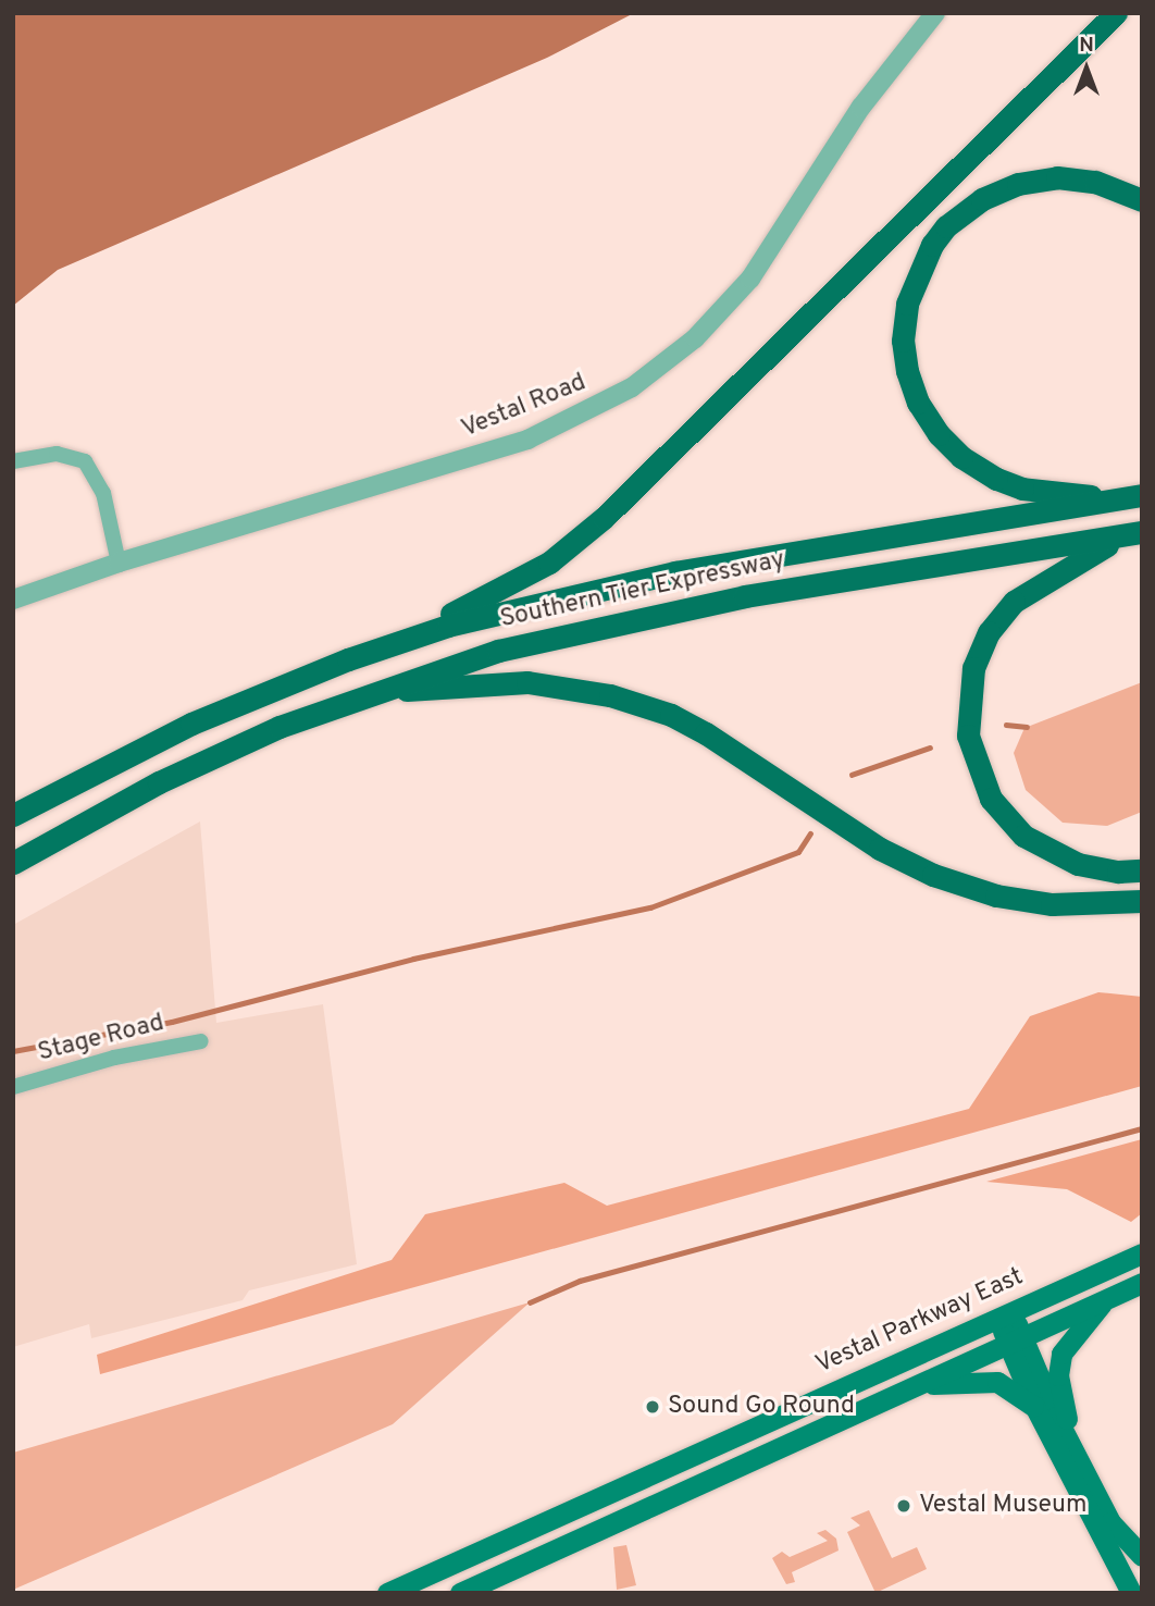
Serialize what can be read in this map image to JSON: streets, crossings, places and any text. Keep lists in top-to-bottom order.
{
  "streets": {
    "highway": ["Southern Tier Expressway"],
    "main road": ["Vestal Parkway East"],
    "street": ["Vestal Road", "Stage Road"]
  },
  "places": ["Sound Go Round", "Vestal Museum"],
  "north": "top"
}
